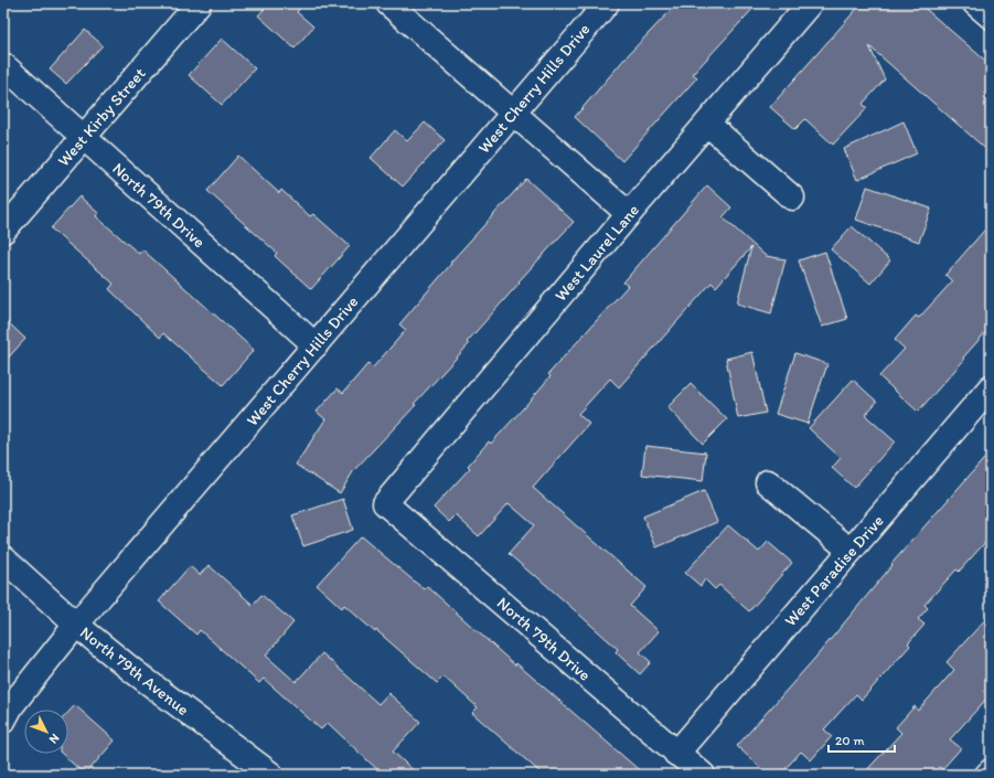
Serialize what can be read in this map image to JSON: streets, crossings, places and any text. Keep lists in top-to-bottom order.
{
  "streets": {
    "street": [
      "West Cherry Hills Drive",
      "West Kirby Street",
      "North 79th Drive",
      "West Laurel Lane",
      "West Paradise Drive",
      "North 79th Avenue"
    ]
  },
  "crossings": [
    ["West Cherry Hills Drive", "North 79th Drive"],
    ["West Cherry Hills Drive", "North 79th Avenue"],
    ["West Kirby Street", "North 79th Drive"],
    ["North 79th Drive", "West Laurel Lane"],
    ["North 79th Drive", "West Paradise Drive"]
  ],
  "scale_bar": "20 m",
  "north": "bottom right"
}
